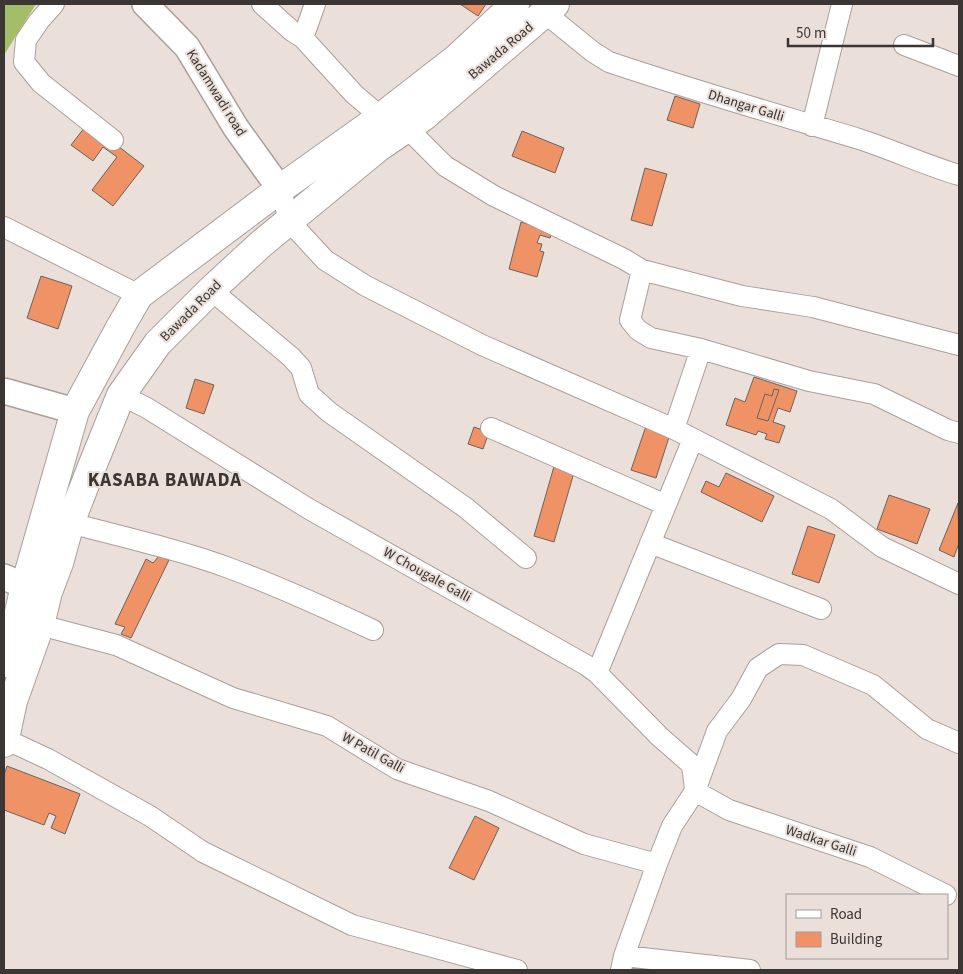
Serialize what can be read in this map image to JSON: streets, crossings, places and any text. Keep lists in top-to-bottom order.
{
  "streets": {
    "main road": ["Bawada Road"],
    "street": [
      "Kadamwadi road",
      "Dhangar Galli",
      "W Chougale Galli",
      "W Patil Galli",
      "Wadkar Galli"
    ]
  },
  "crossings": [
    ["Bawada Road", "Kadamwadi road"],
    ["Bawada Road", "Dhangar Galli"],
    ["Bawada Road", "W Chougale Galli"],
    ["Bawada Road", "W Patil Galli"],
    ["W Chougale Galli", "Wadkar Galli"]
  ],
  "districts": ["KASABA BAWADA"],
  "legend": ["Road", "Building"],
  "scale_bar": "50 m"
}
